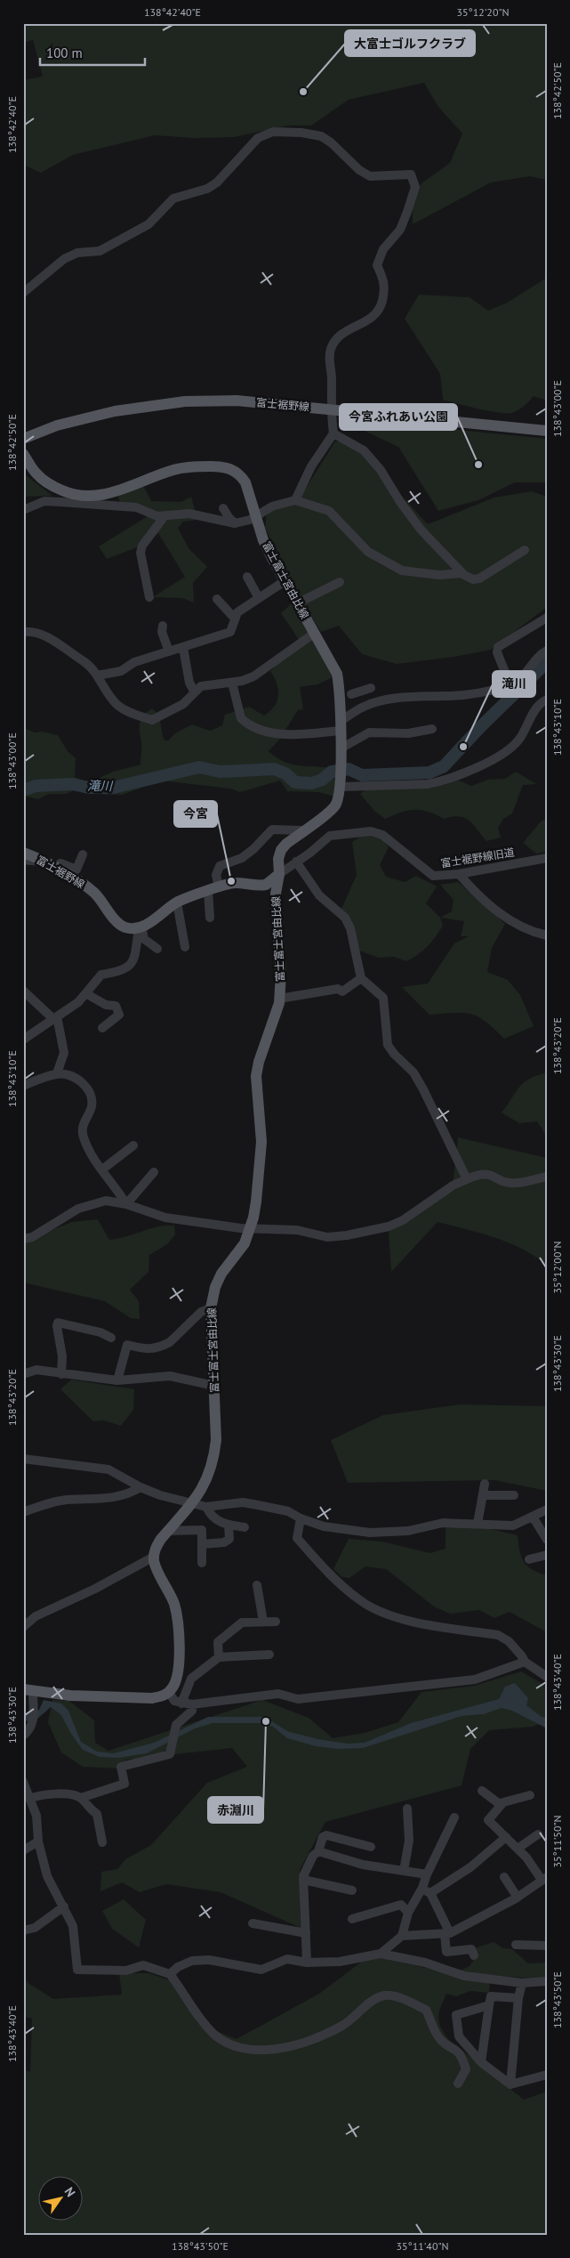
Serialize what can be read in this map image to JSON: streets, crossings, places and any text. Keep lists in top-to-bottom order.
{
  "streets": {
    "main road": ["富士裾野線", "富士富士宮由比線"],
    "street": ["富士裾野線旧道"]
  },
  "crossings": [
    ["富士富士宮由比線", "富士裾野線旧道"]
  ],
  "water": ["滝川"],
  "places": [
    "大富士ゴルフクラブ",
    "今宮ふれあい公園",
    "滝川",
    "今宮",
    "赤淵川"
  ],
  "scale_bar": "100 m",
  "north": "top right",
  "coordinates": [
    "138°42'40\"E",
    "35°12'20\"N",
    "138°42'50\"E",
    "138°43'00\"E",
    "138°43'10\"E",
    "138°43'20\"E",
    "35°12'00\"N",
    "138°43'30\"E",
    "138°43'40\"E",
    "35°11'50\"N",
    "138°43'50\"E",
    "35°11'40\"N"
  ]
}
